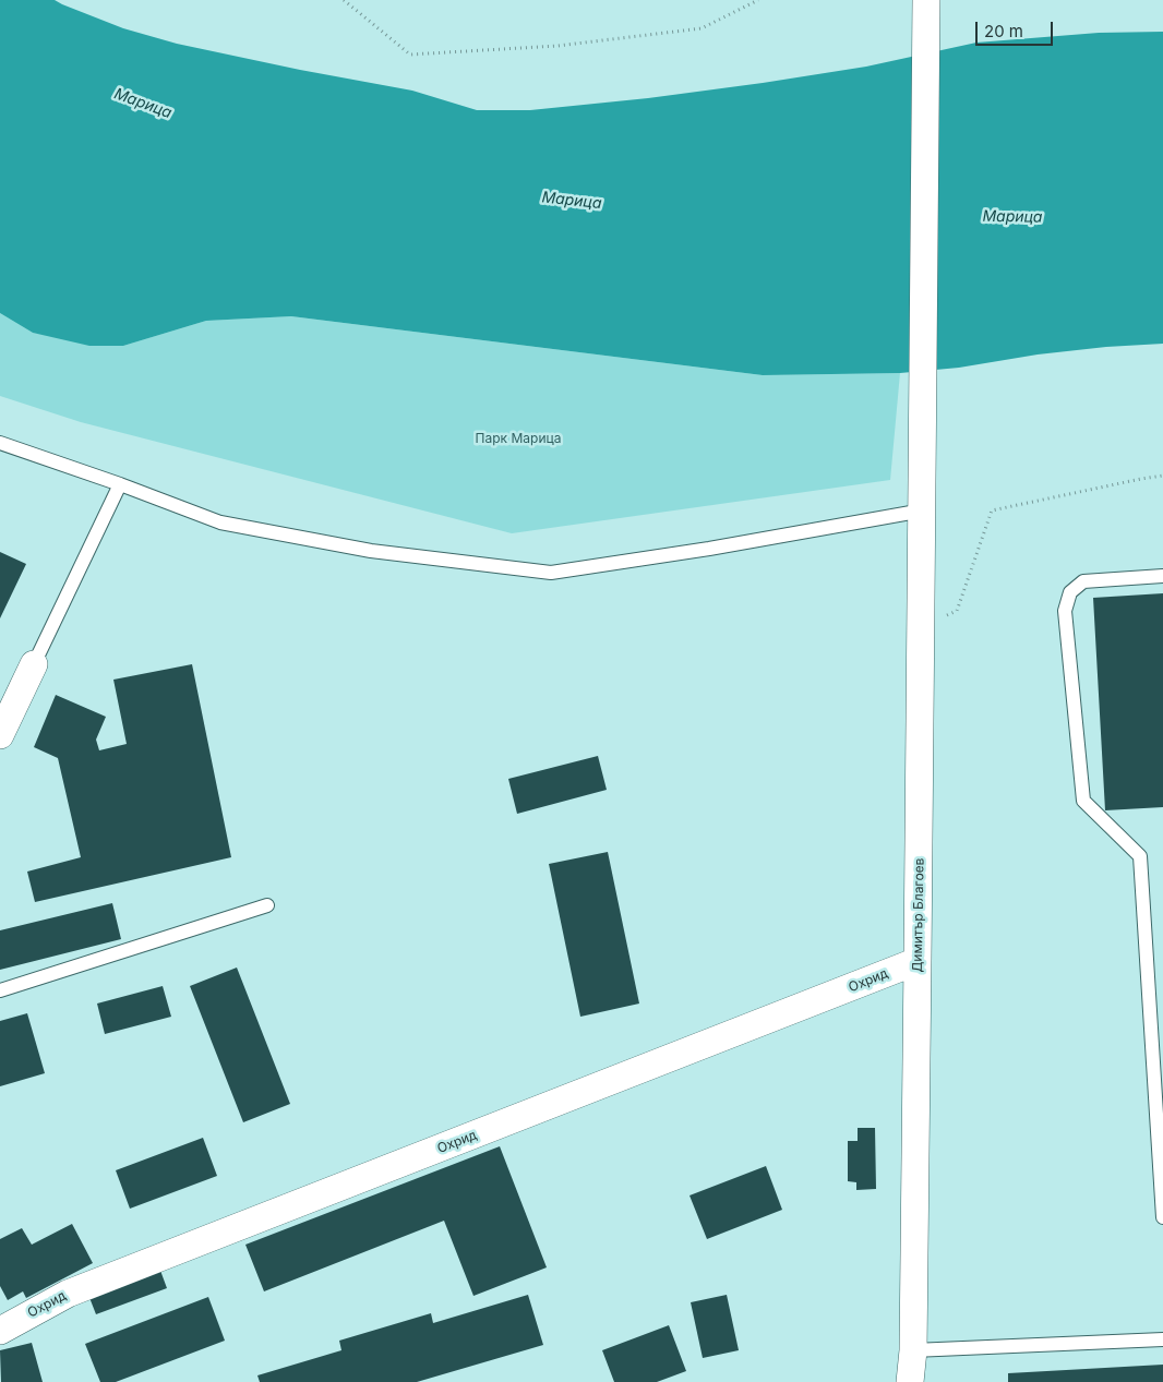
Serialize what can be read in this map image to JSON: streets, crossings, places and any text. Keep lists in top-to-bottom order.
{
  "streets": {
    "street": ["Димитър Благоев", "Охрид"]
  },
  "crossings": [
    ["Димитър Благоев", "Охрид"]
  ],
  "water": ["Марица"],
  "parks": ["Парк Марица"],
  "scale_bar": "20 m"
}
